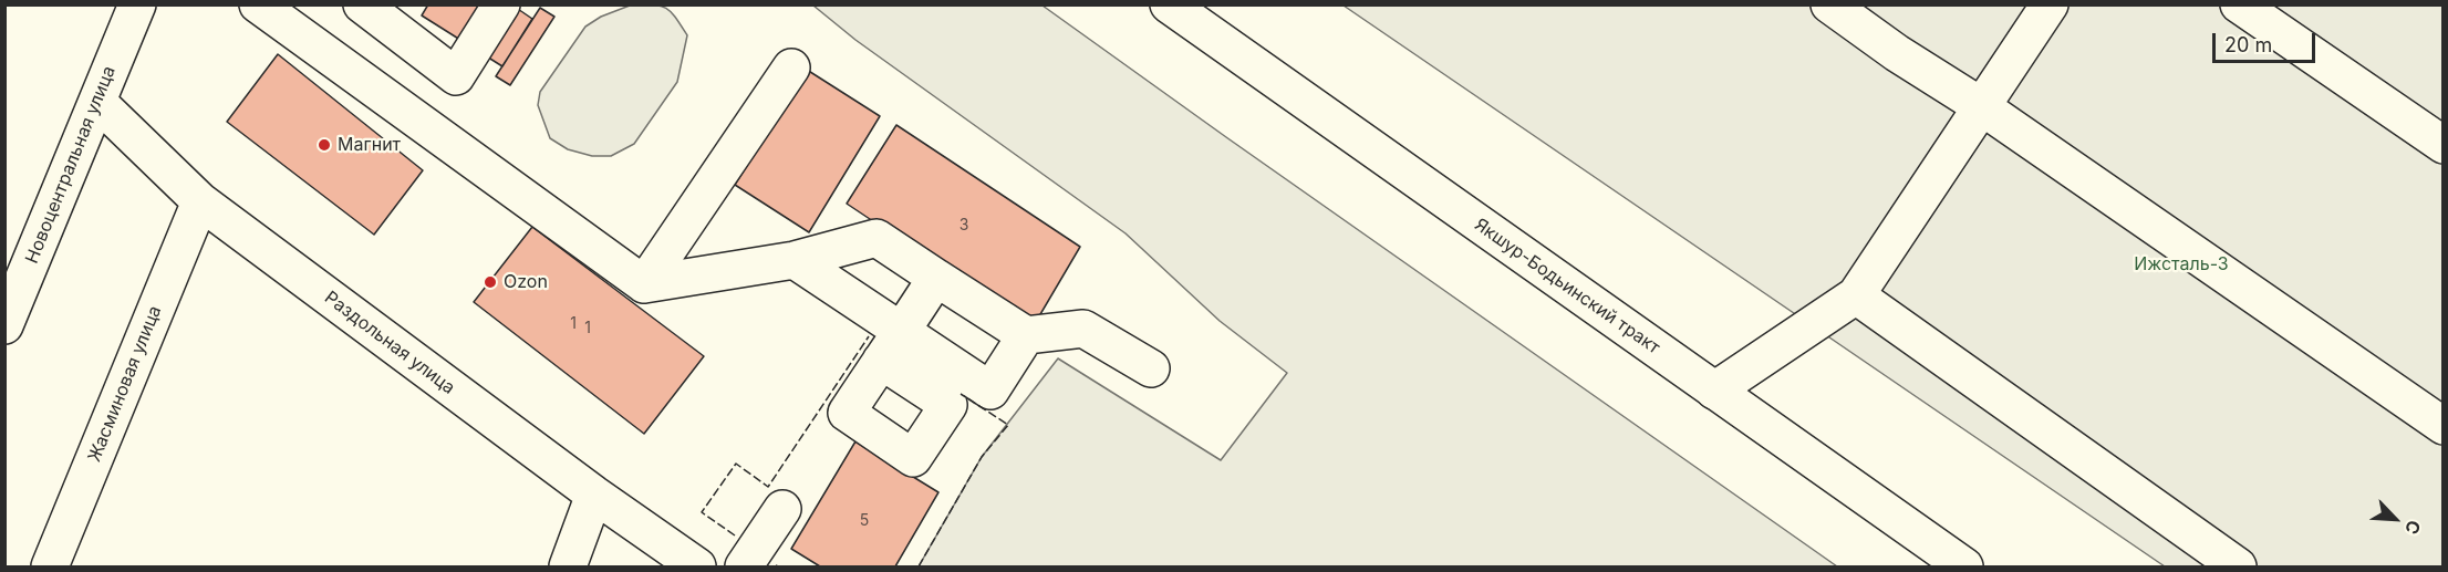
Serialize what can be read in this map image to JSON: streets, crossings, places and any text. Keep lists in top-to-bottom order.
{
  "streets": {
    "street": [
      "Новоцентральная улица",
      "Якшур-Бодьинский тракт",
      "Раздольная улица",
      "Жасминовая улица"
    ]
  },
  "crossings": [
    ["Новоцентральная улица", "Раздольная улица"],
    ["Раздольная улица", "Жасминовая улица"]
  ],
  "parks": ["Ижсталь-3"],
  "places": ["Магнит", "Ozon"],
  "house_numbers": [
    "3",
    "1",
    "1",
    "5"
  ],
  "scale_bar": "20 m",
  "north": "bottom right"
}
